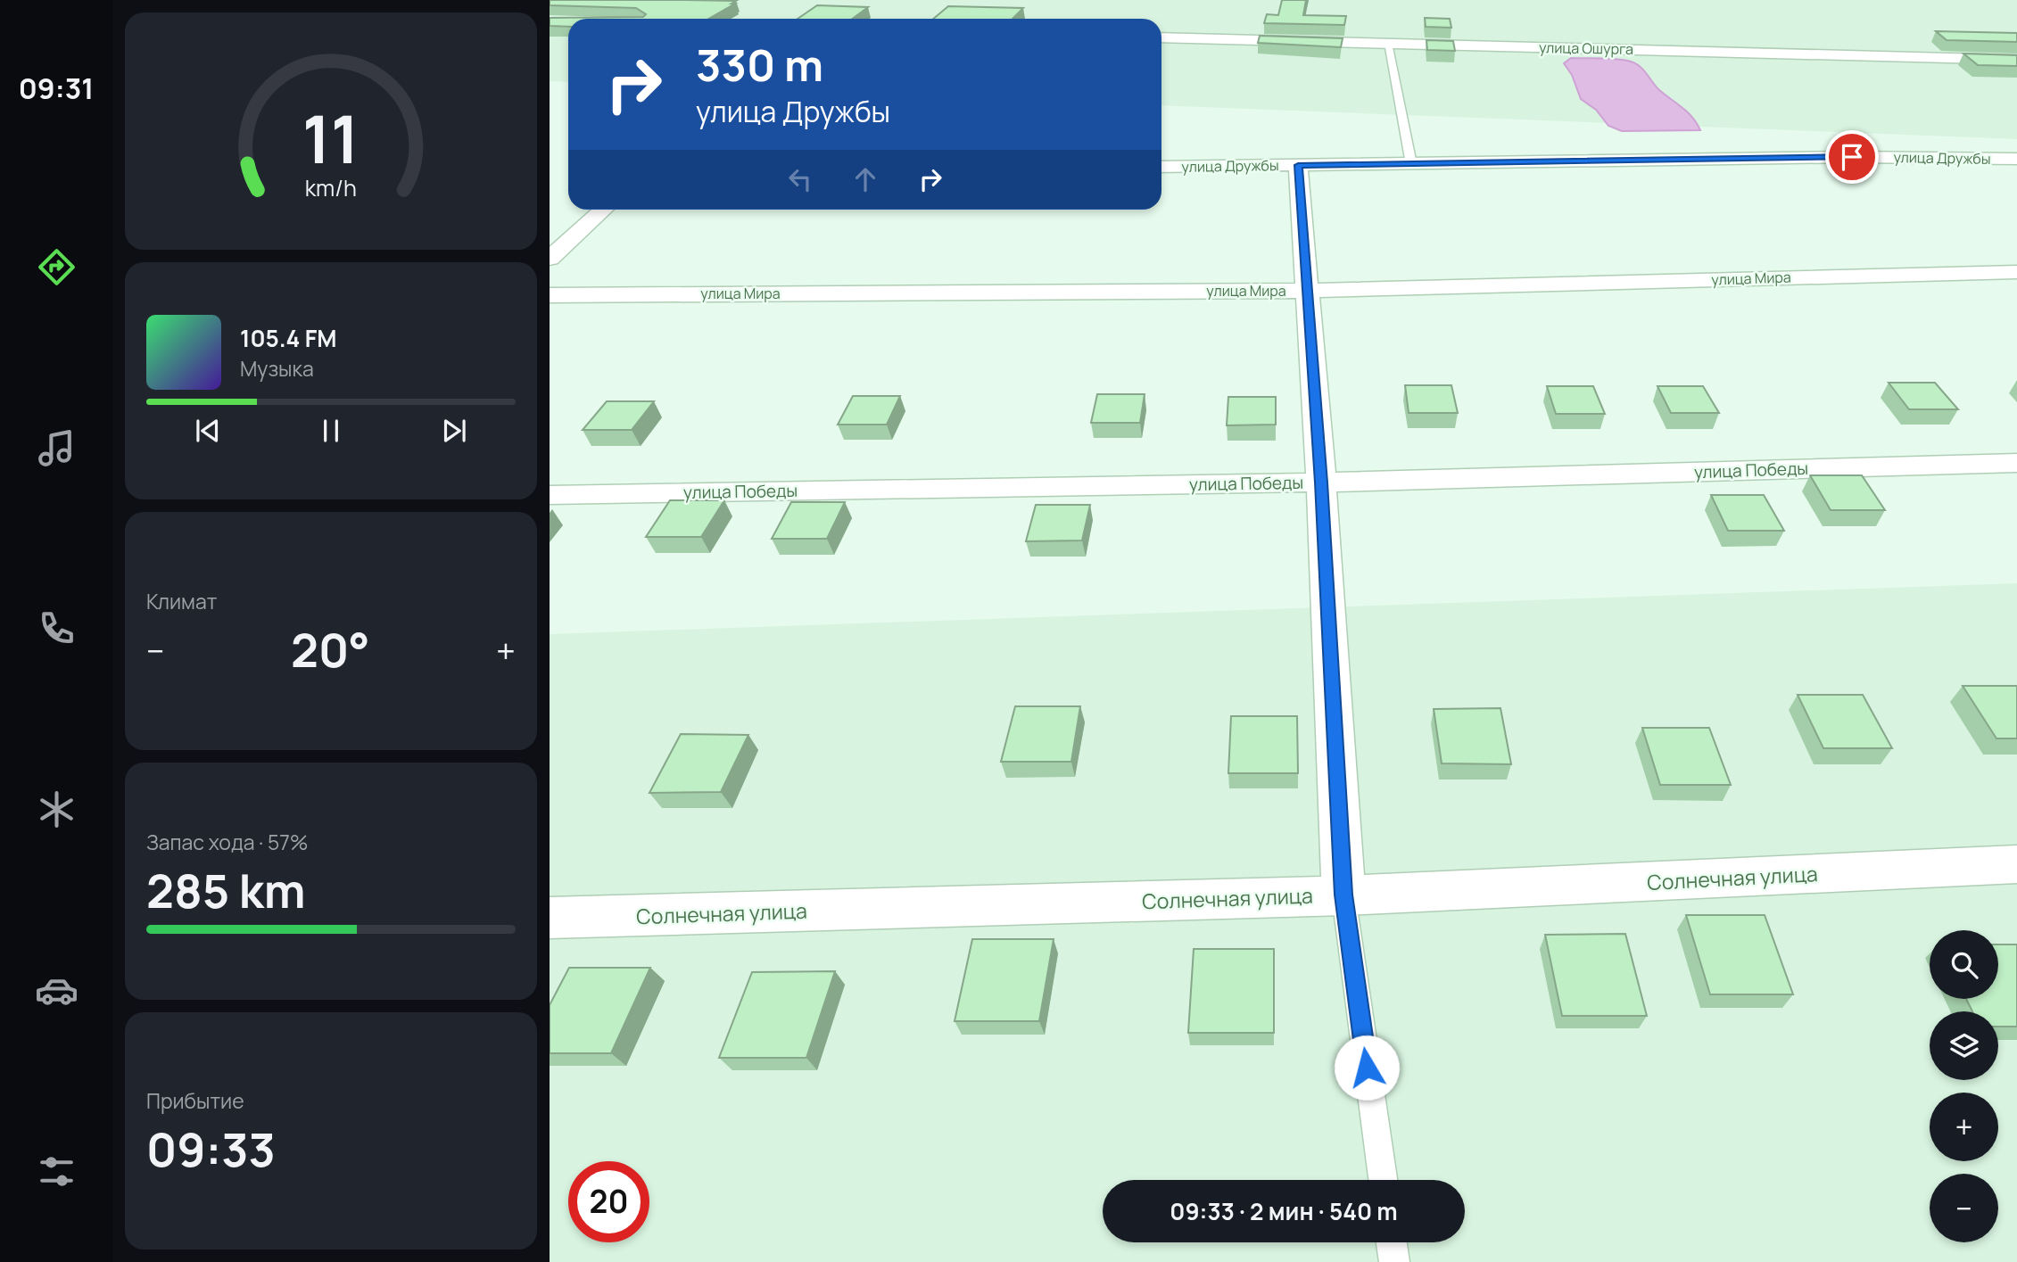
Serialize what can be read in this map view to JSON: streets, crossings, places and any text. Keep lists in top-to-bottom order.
{
  "streets": {
    "street": [
      "улица Ошурга",
      "улица Дружбы",
      "улица Мира",
      "улица Победы",
      "Солнечная улица"
    ]
  },
  "page": {
    "tabs": "09:31",
    "turn": ["330 m", "улица Дружбы"],
    "song": ["105.4 FM", "Музыка"],
    "tile": [
      "Климат",
      ["Запас хода · 57%", "285 km"],
      ["Прибытие", "09:33"]
    ],
    "heat": ["−", "20°", "+"],
    "map_buttons": ["+", "−"],
    "limit": "20",
    "trip": "09:33 · 2 мин · 540 m",
    "gauge": ["11", "km/h"]
  }
}
